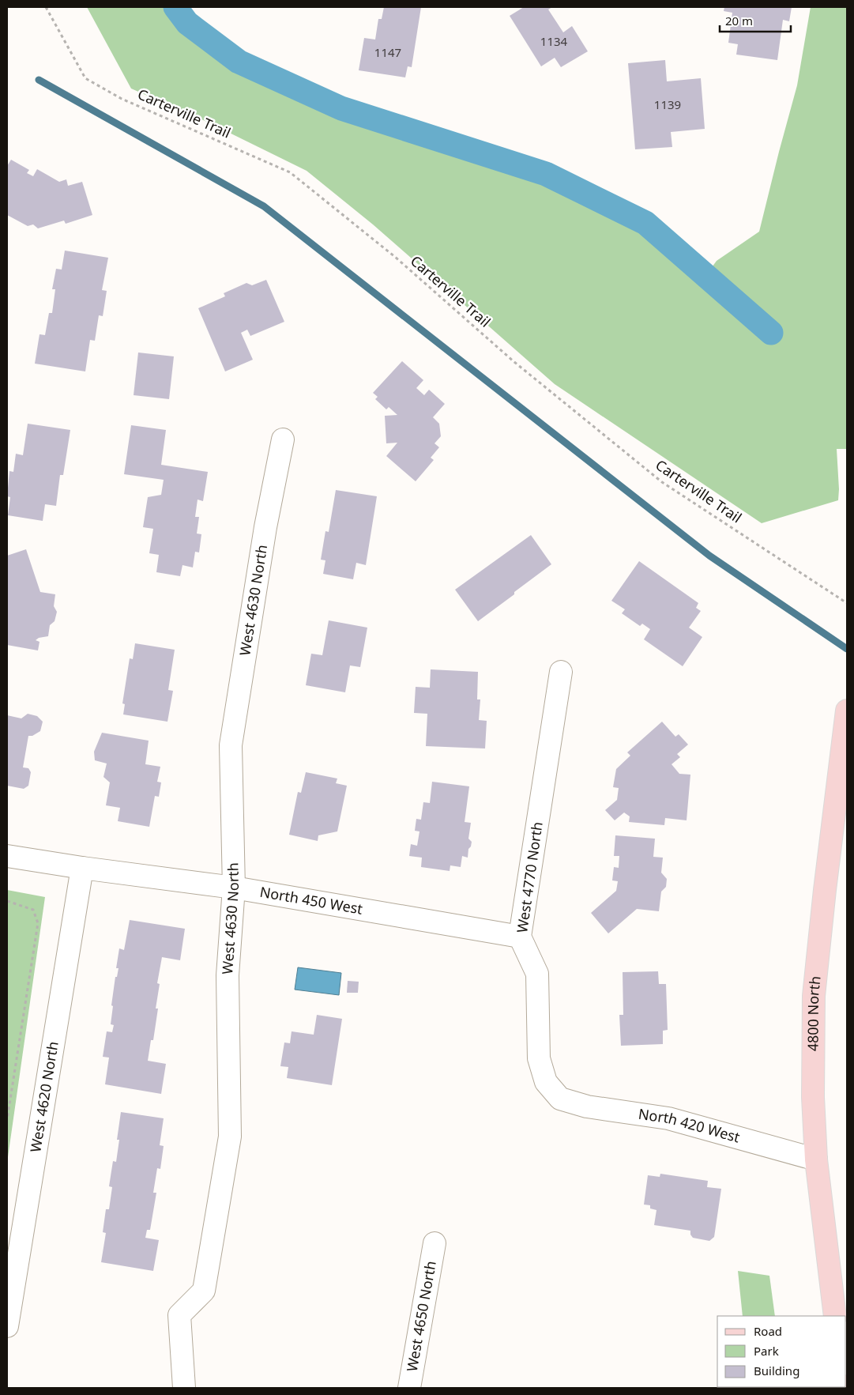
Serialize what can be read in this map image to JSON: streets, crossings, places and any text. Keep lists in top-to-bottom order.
{
  "streets": {
    "main road": ["4800 North"],
    "street": [
      "West 4630 North",
      "West 4770 North",
      "North 450 West",
      "West 4620 North",
      "North 420 West",
      "West 4650 North"
    ],
    "path": ["Carterville Trail"]
  },
  "crossings": [
    ["West 4630 North", "North 450 West"],
    ["West 4770 North", "North 450 West"],
    ["West 4770 North", "North 420 West"],
    ["North 450 West", "West 4620 North"],
    ["4800 North", "North 420 West"]
  ],
  "house_numbers": ["1134", "1147", "1139"],
  "legend": ["Road", "Park", "Building"],
  "scale_bar": "20 m"
}
